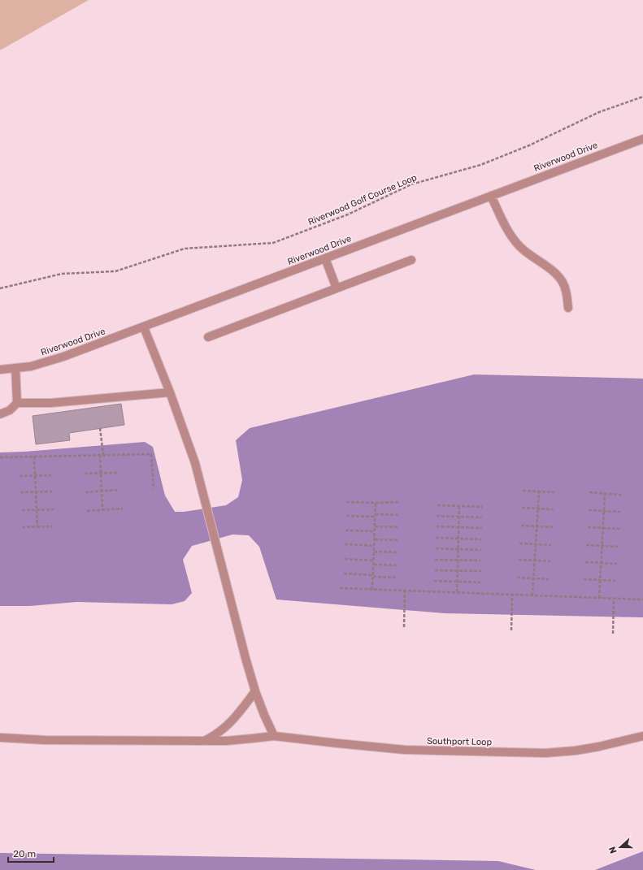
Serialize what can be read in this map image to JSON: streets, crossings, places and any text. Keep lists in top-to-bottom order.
{
  "streets": {
    "street": ["Riverwood Drive", "Southport Loop"],
    "path": ["Riverwood Golf Course Loop"]
  },
  "scale_bar": "20 m",
  "north": "left"
}
